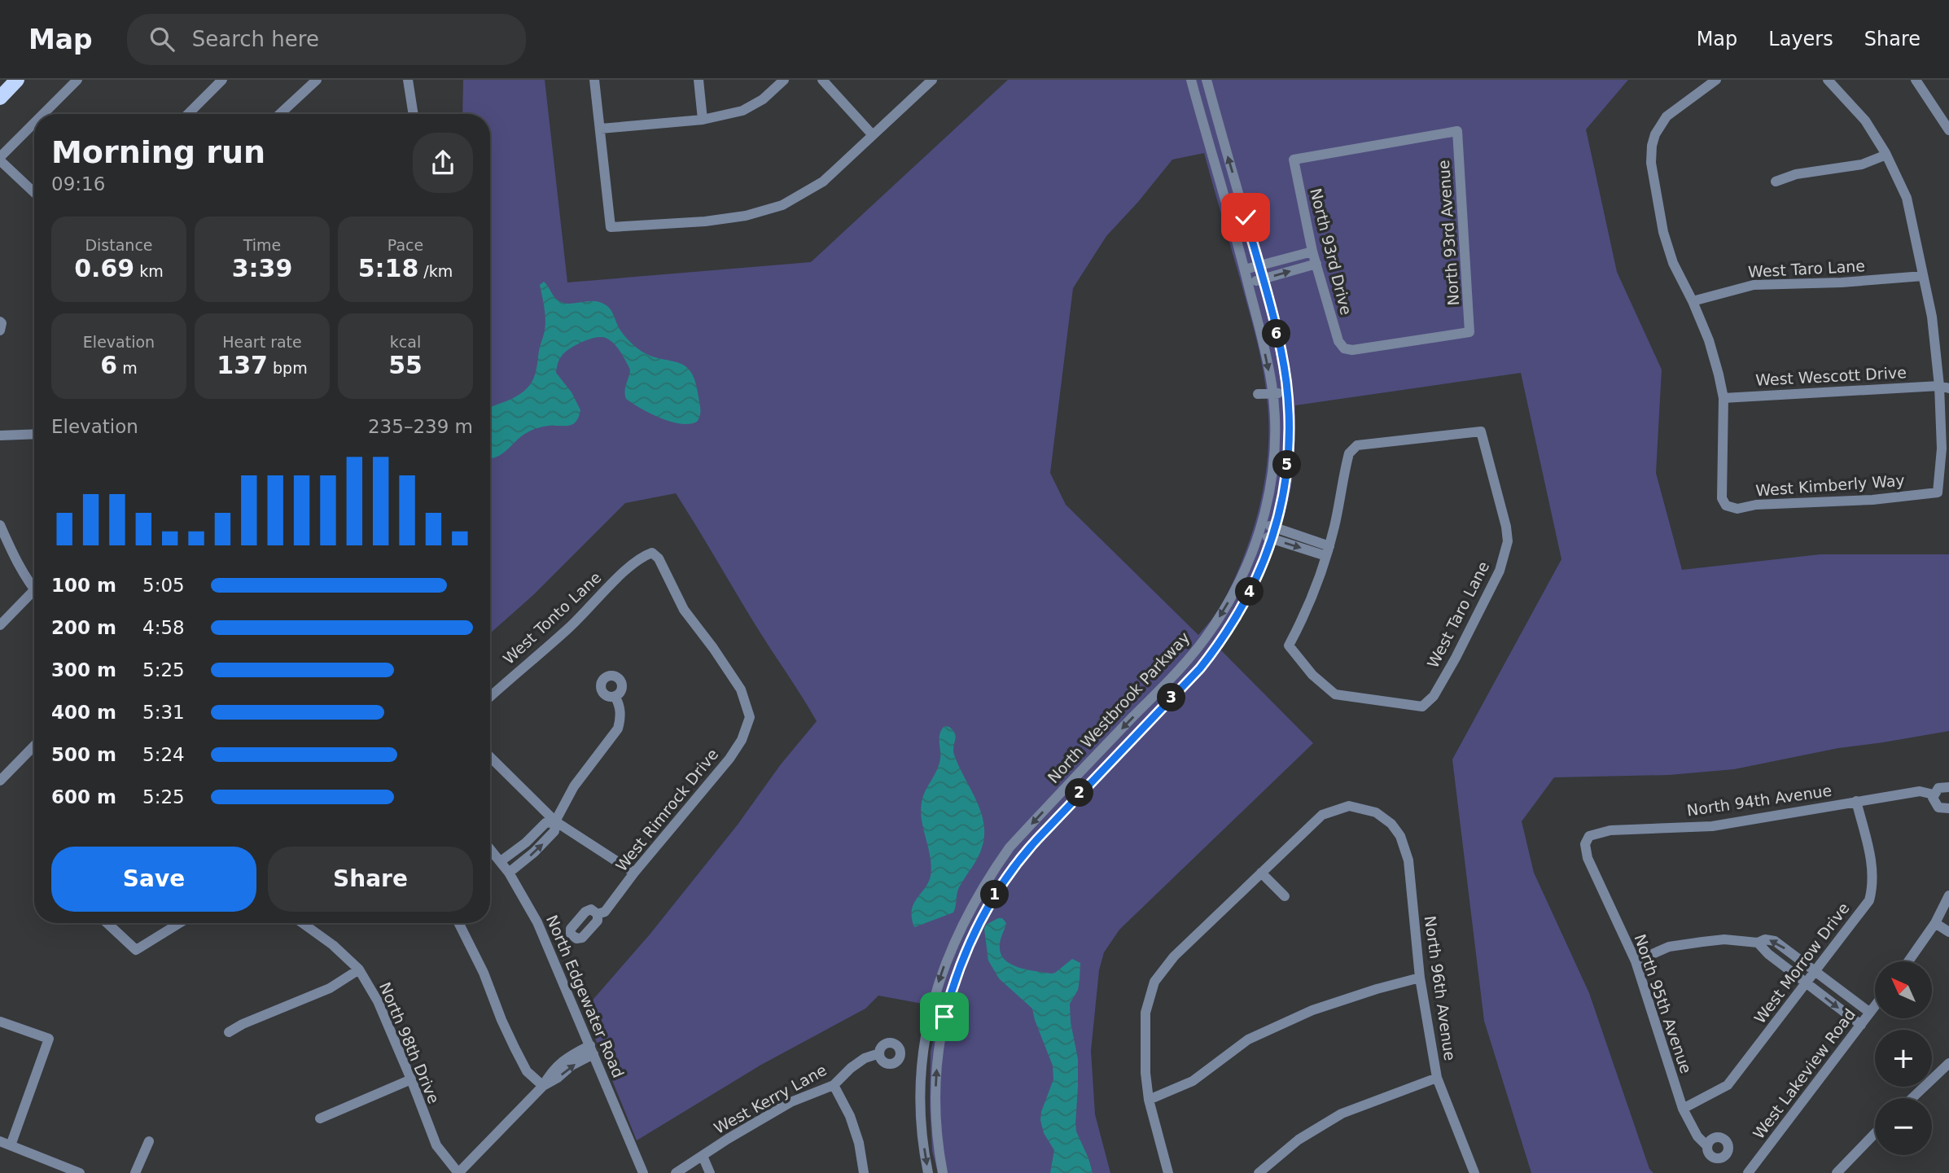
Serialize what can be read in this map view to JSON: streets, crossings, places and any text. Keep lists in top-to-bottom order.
{
  "streets": {
    "street": [
      "North 93rd Avenue",
      "North 93rd Drive",
      "West Taro Lane",
      "West Wescott Drive",
      "West Kimberly Way",
      "West Tonto Lane",
      "North Westbrook Parkway",
      "North 94th Avenue",
      "West Rimrock Drive",
      "West Morrow Drive",
      "North 96th Avenue",
      "North Edgewater Road",
      "North 95th Avenue",
      "North 98th Drive",
      "West Lakeview Road",
      "West Kerry Lane"
    ]
  },
  "crossings": [
    ["North 93rd Avenue", "North 93rd Drive"],
    ["West Wescott Drive", "West Kimberly Way"],
    ["West Tonto Lane", "West Rimrock Drive"],
    ["North 94th Avenue", "West Morrow Drive"],
    ["North 94th Avenue", "North 95th Avenue"],
    ["West Morrow Drive", "North 95th Avenue"]
  ],
  "north": "top left",
  "page": {
    "header": "Map",
    "search": "Search here",
    "nav": ["Map", "Layers", "Share"],
    "heading": ["Morning run", "09:16"],
    "stats": [
      ["Distance", "0.69 km"],
      ["Time", "3:39"],
      ["Pace", "5:18 /km"],
      ["Elevation", "6 m"],
      ["Heart rate", "137 bpm"],
      ["kcal", "55"]
    ],
    "pins": [
      "6",
      "5",
      "4",
      "3",
      "2",
      "1"
    ],
    "chart": ["Elevation", "235–239 m"],
    "list": [
      {
        "name": "100 m",
        "note": "5:05"
      },
      {
        "name": "200 m",
        "note": "4:58"
      },
      {
        "name": "300 m",
        "note": "5:25"
      },
      {
        "name": "400 m",
        "note": "5:31"
      },
      {
        "name": "500 m",
        "note": "5:24"
      },
      {
        "name": "600 m",
        "note": "5:25"
      }
    ],
    "buttons": ["Save", "Share"],
    "map_buttons": ["+", "−"]
  }
}
